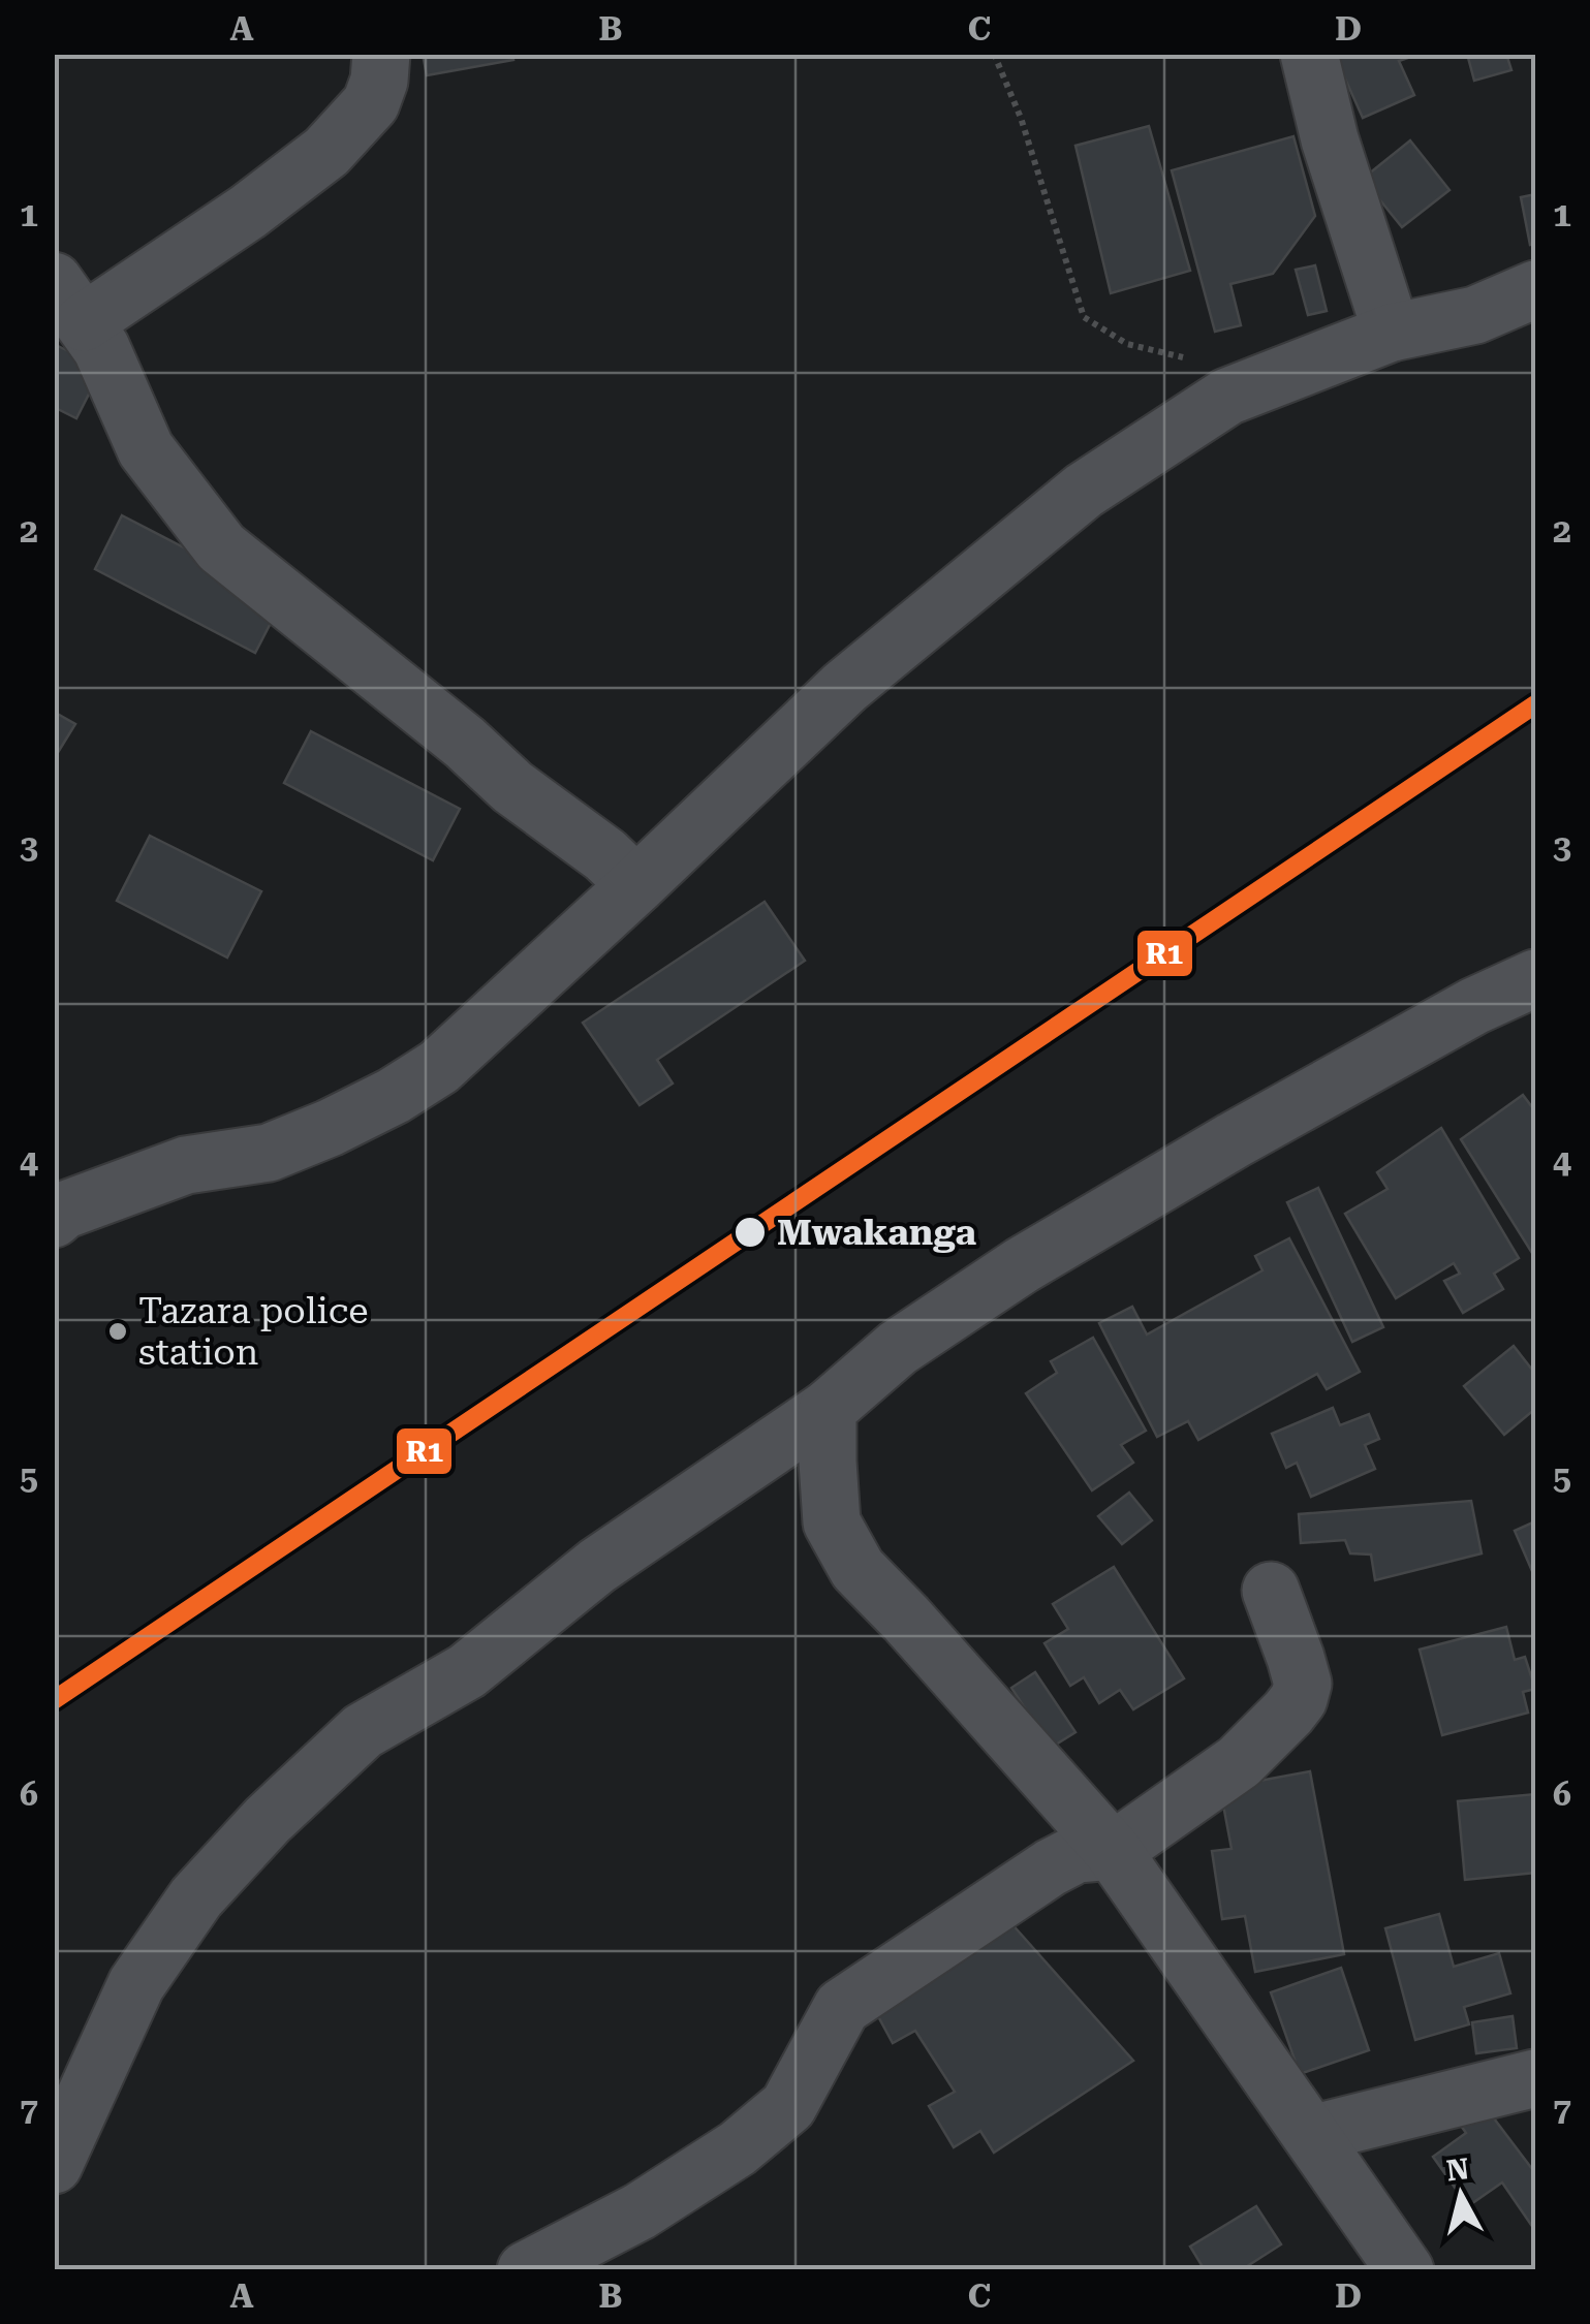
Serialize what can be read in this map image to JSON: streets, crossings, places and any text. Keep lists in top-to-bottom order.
{
  "places": ["Mwakanga", "Tazara police station"],
  "lines": ["transit line R1"],
  "north": "top",
  "grid": {
    "columns": [
      "A",
      "B",
      "C",
      "D"
    ],
    "rows": [
      "1",
      "2",
      "3",
      "4",
      "5",
      "6",
      "7"
    ]
  }
}
